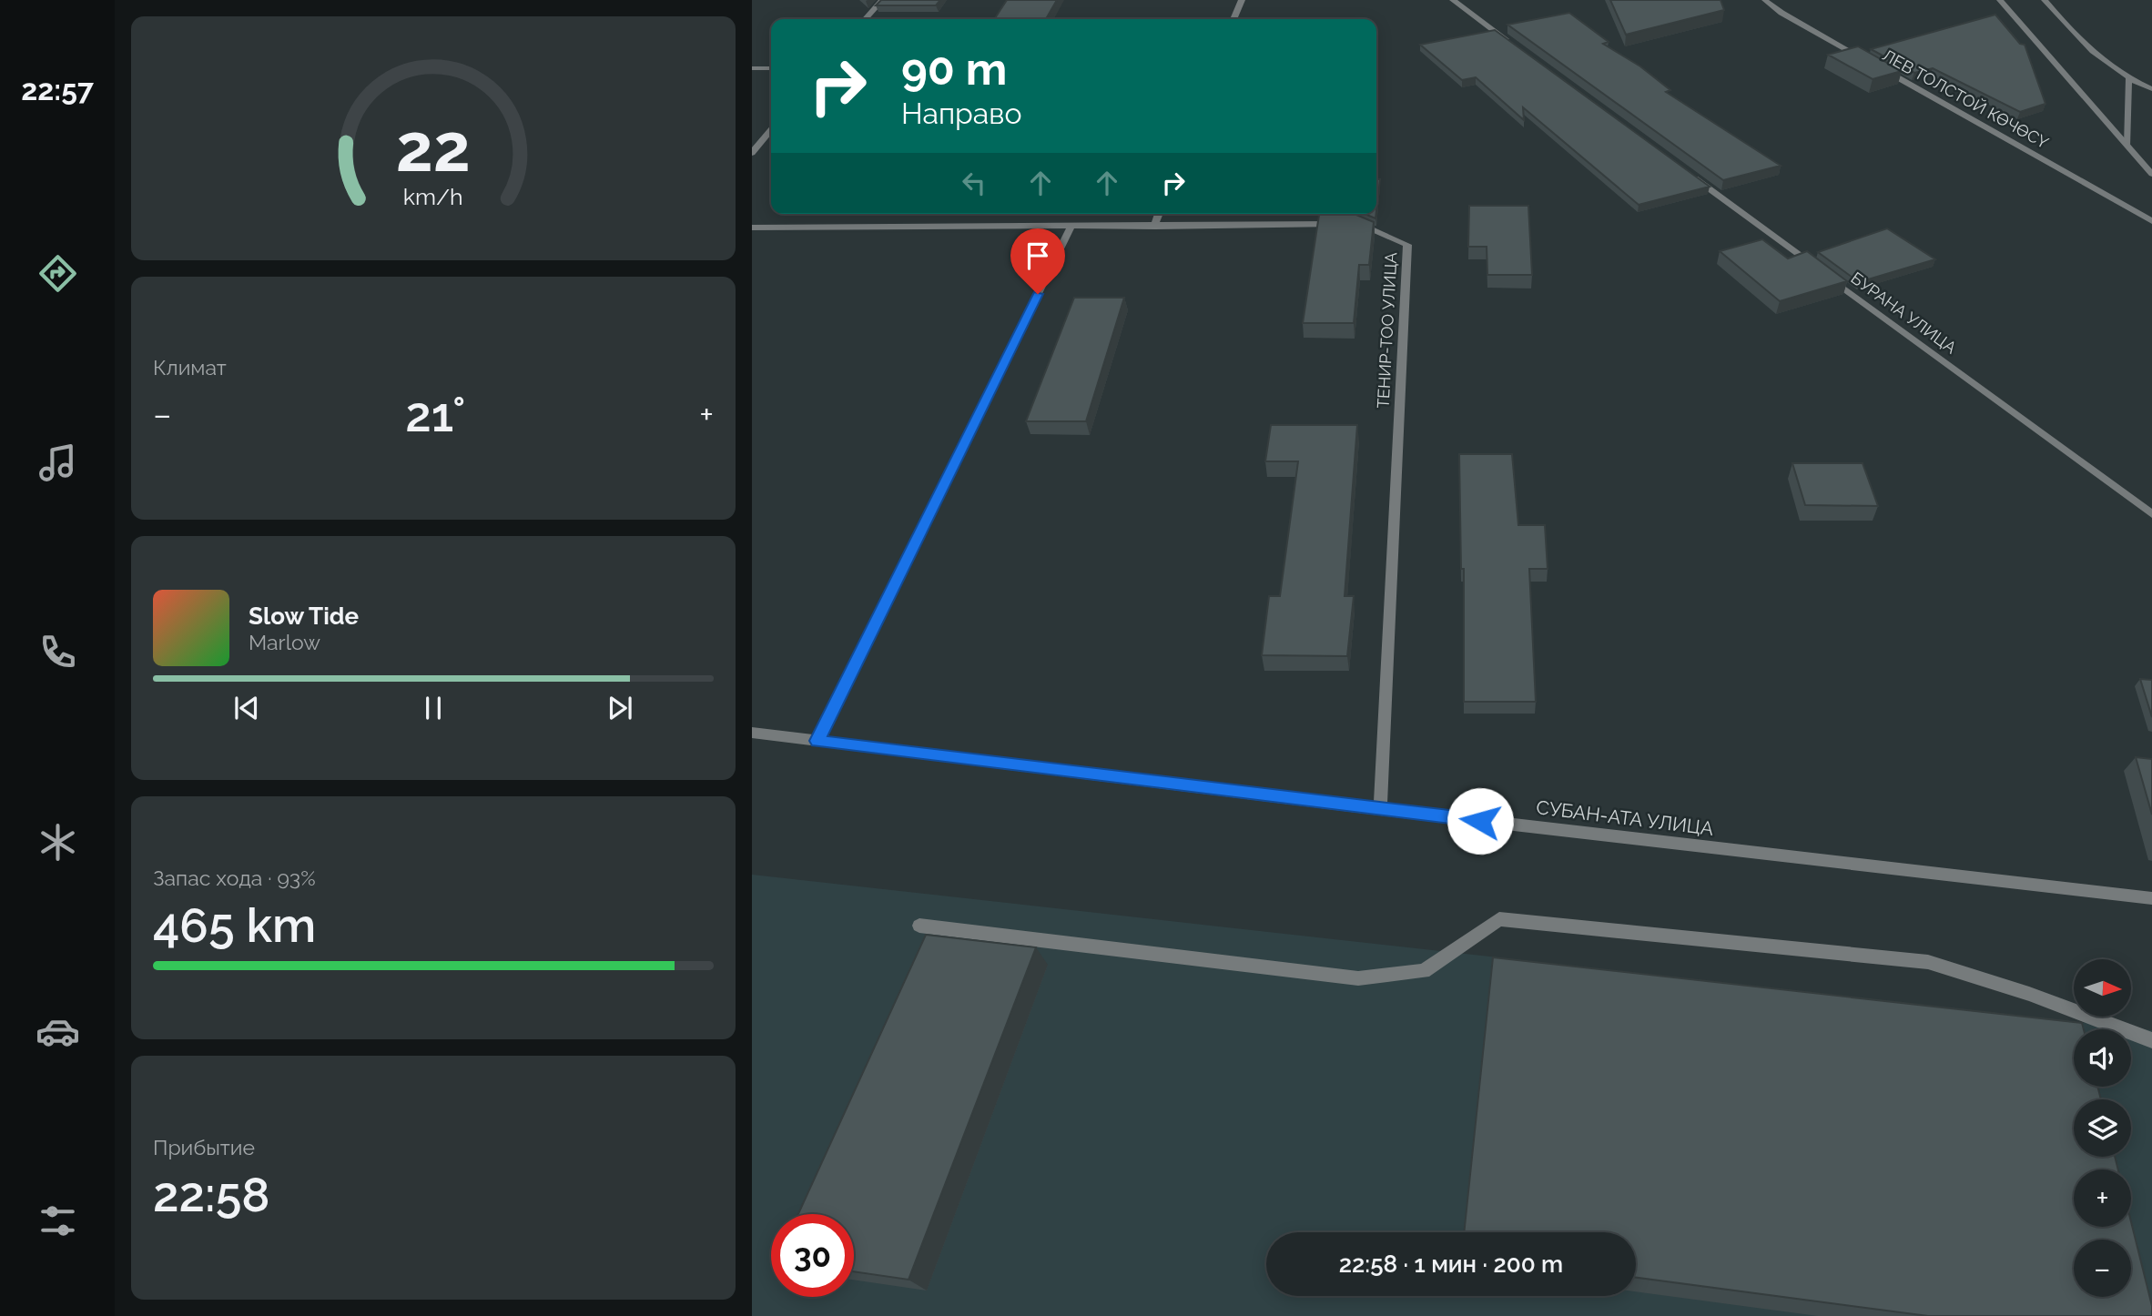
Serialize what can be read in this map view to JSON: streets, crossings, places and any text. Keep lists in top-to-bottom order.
{
  "streets": {
    "street": [
      "ЛЕВ ТОЛСТОЙ КӨЧӨСҮ",
      "БУРАНА УЛИЦА",
      "ТЕНИР-ТОО УЛИЦА",
      "СУБАН-АТА УЛИЦА"
    ]
  },
  "crossings": [
    ["ТЕНИР-ТОО УЛИЦА", "СУБАН-АТА УЛИЦА"]
  ],
  "north": "right",
  "page": {
    "tabs": "22:57",
    "turn": ["90 m", "Направо"],
    "tile": [
      "Климат",
      ["Запас хода · 93%", "465 km"],
      ["Прибытие", "22:58"]
    ],
    "heat": ["−", "21°", "+"],
    "song": ["Slow Tide", "Marlow"],
    "map_buttons": ["+", "−"],
    "limit": "30",
    "trip": "22:58 · 1 мин · 200 m",
    "gauge": ["22", "km/h"]
  }
}
